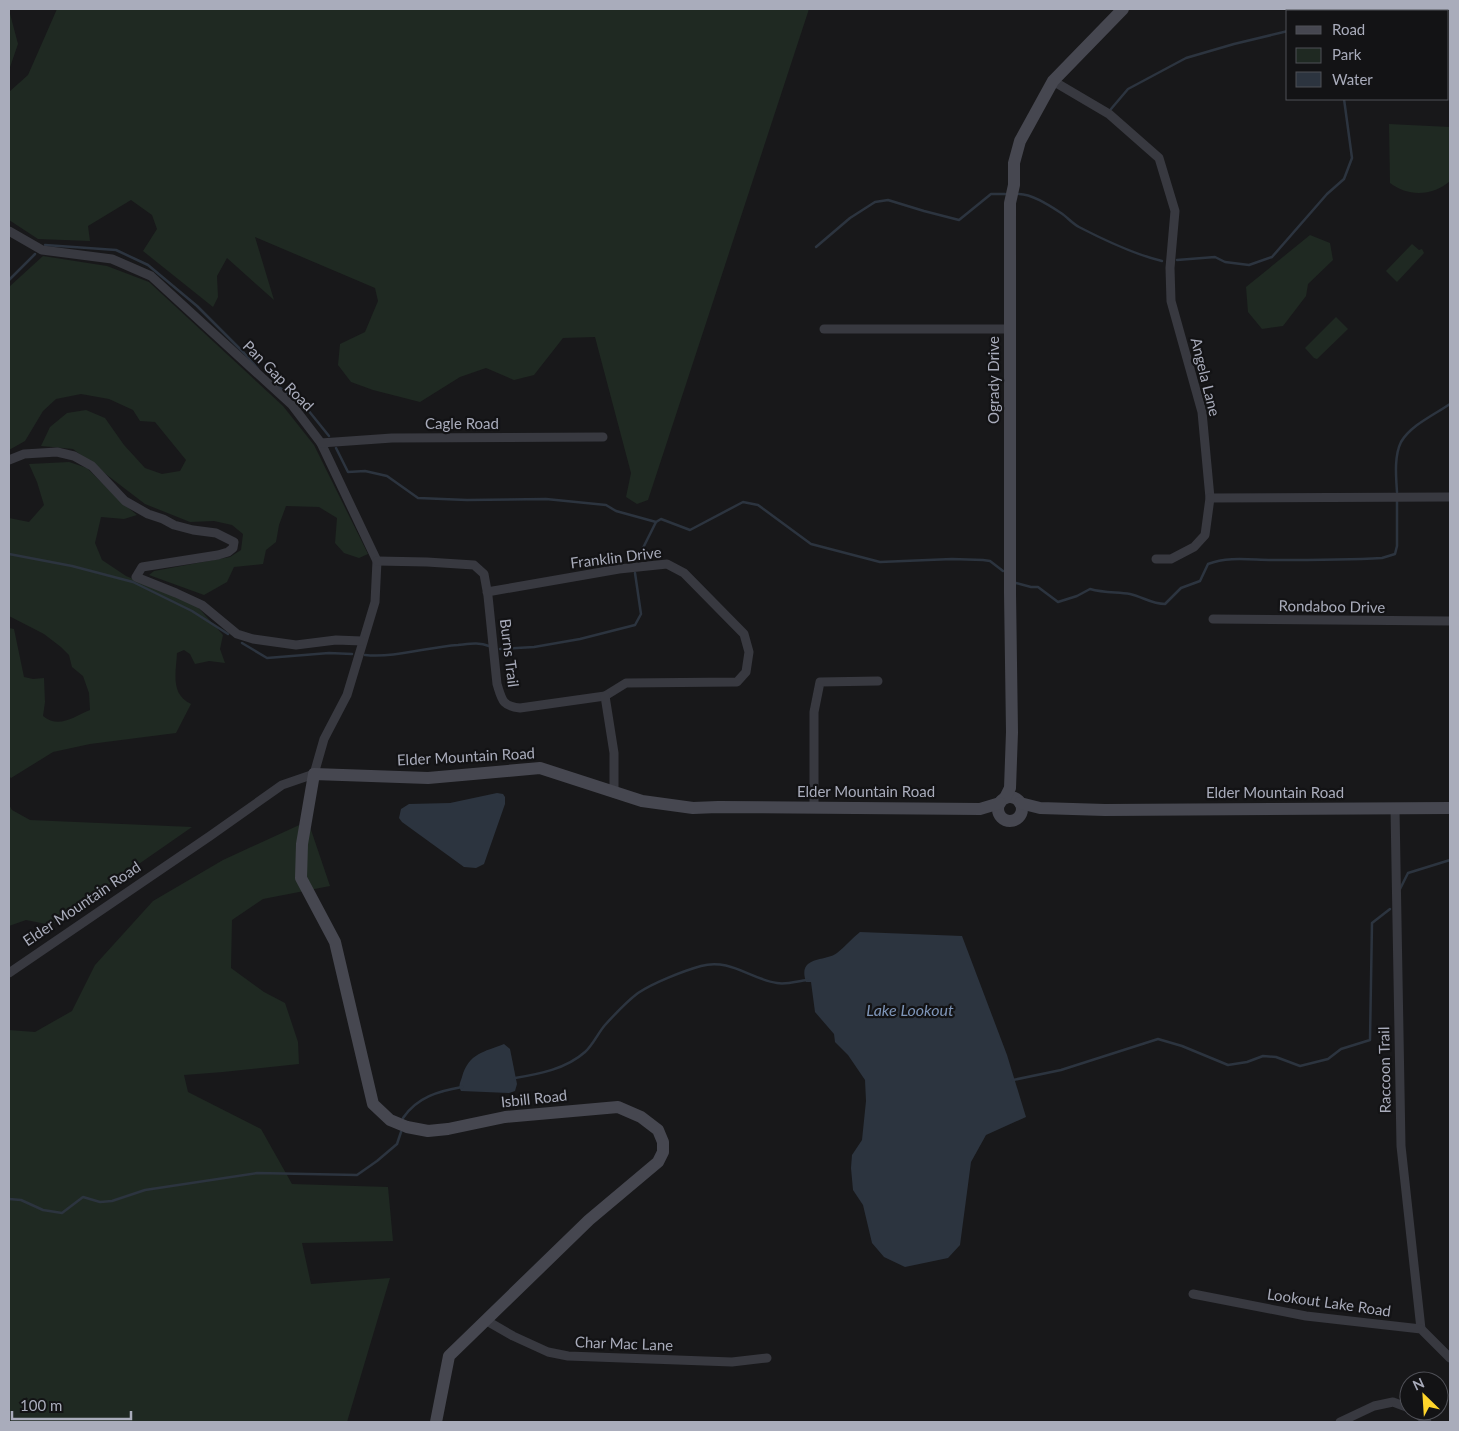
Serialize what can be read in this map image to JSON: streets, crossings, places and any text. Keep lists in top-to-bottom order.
{
  "streets": {
    "street": [
      "Pan Gap Road",
      "Angela Lane",
      "Ogrady Drive",
      "Cagle Road",
      "Franklin Drive",
      "Rondaboo Drive",
      "Burns Trail",
      "Elder Mountain Road",
      "Raccoon Trail",
      "Isbill Road",
      "Lookout Lake Road",
      "Char Mac Lane"
    ]
  },
  "crossings": [
    ["Pan Gap Road", "Cagle Road"],
    ["Pan Gap Road", "Elder Mountain Road"],
    ["Pan Gap Road", "Isbill Road"],
    ["Angela Lane", "Ogrady Drive"],
    ["Ogrady Drive", "Elder Mountain Road"],
    ["Franklin Drive", "Burns Trail"],
    ["Elder Mountain Road", "Raccoon Trail"],
    ["Elder Mountain Road", "Isbill Road"],
    ["Raccoon Trail", "Lookout Lake Road"],
    ["Isbill Road", "Char Mac Lane"]
  ],
  "water": ["Lake Lookout"],
  "legend": ["Road", "Park", "Water"],
  "scale_bar": "100 m",
  "north": "top left"
}
